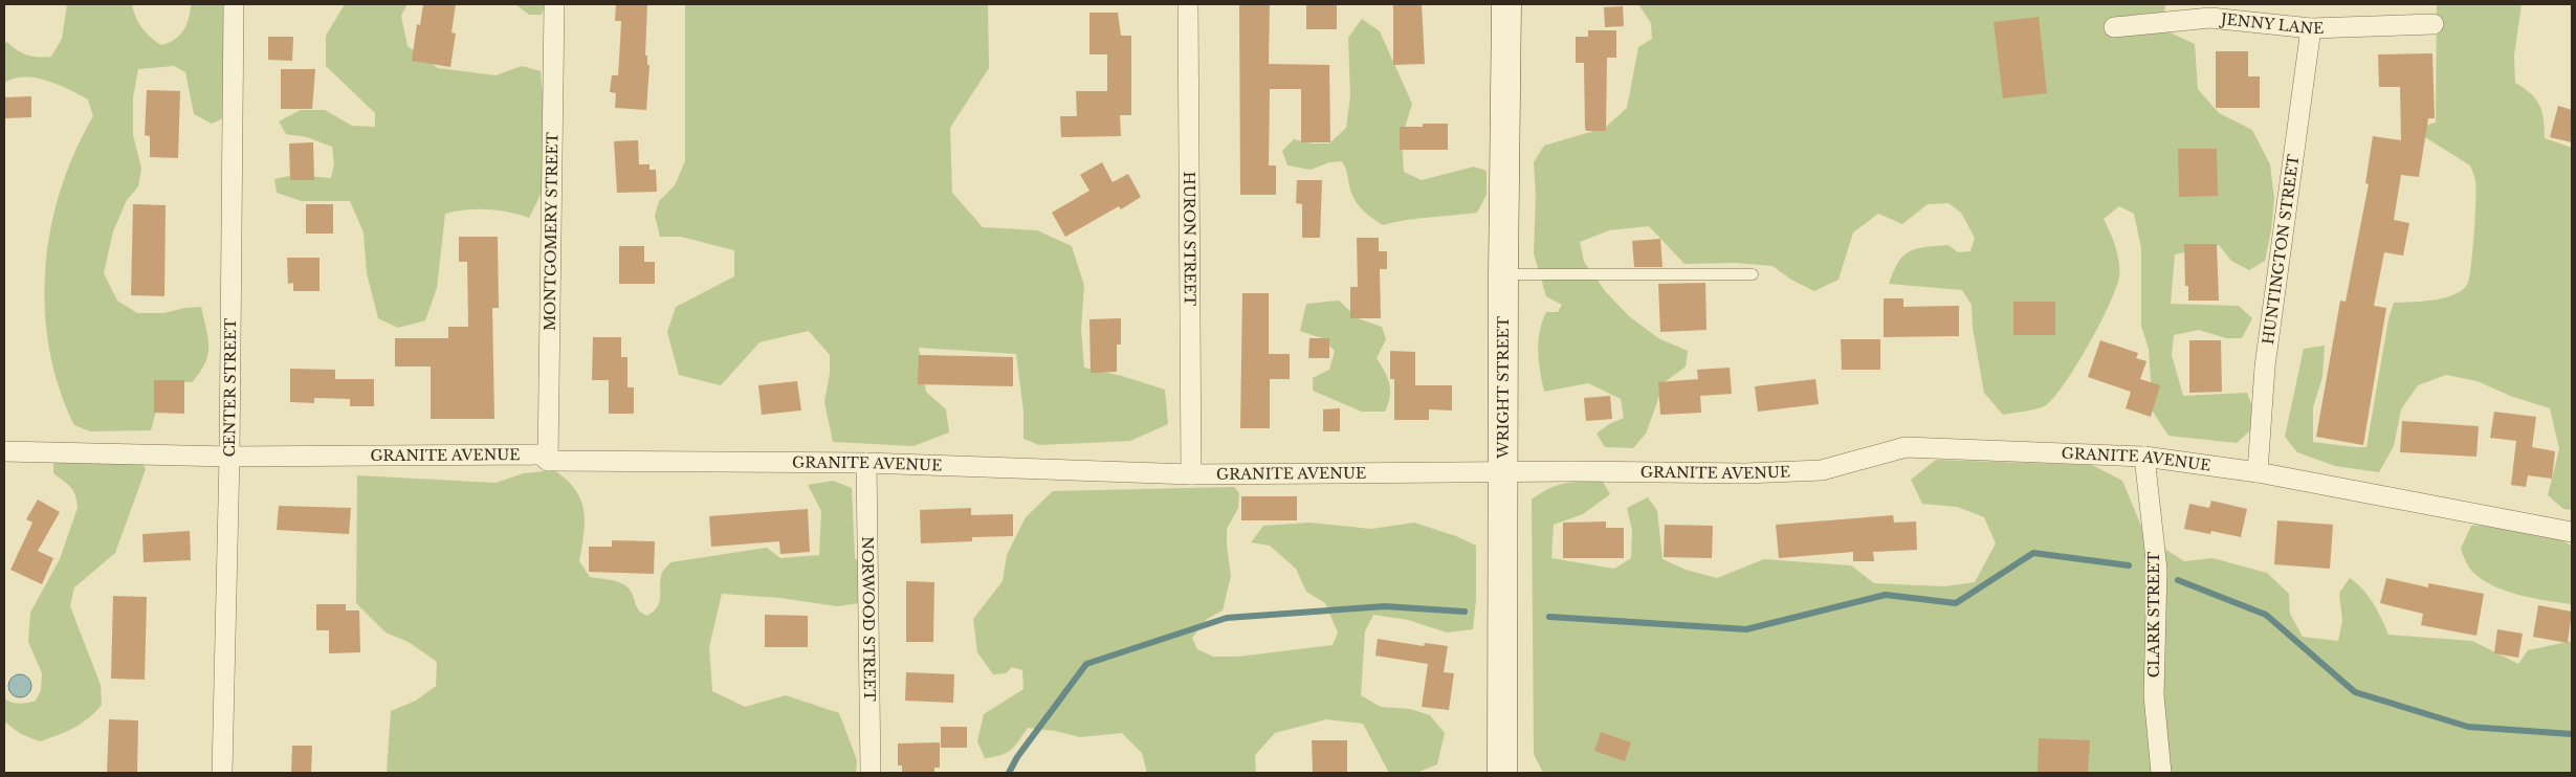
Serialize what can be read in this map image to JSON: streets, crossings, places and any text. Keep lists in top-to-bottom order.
{
  "streets": {
    "main road": ["WRIGHT STREET"],
    "street": [
      "JENNY LANE",
      "MONTGOMERY STREET",
      "HURON STREET",
      "HUNTINGTON STREET",
      "CENTER STREET",
      "GRANITE AVENUE",
      "CLARK STREET",
      "NORWOOD STREET"
    ]
  },
  "crossings": [
    ["JENNY LANE", "HUNTINGTON STREET"],
    ["MONTGOMERY STREET", "GRANITE AVENUE"],
    ["HURON STREET", "GRANITE AVENUE"],
    ["HUNTINGTON STREET", "GRANITE AVENUE"],
    ["CENTER STREET", "GRANITE AVENUE"],
    ["WRIGHT STREET", "GRANITE AVENUE"],
    ["GRANITE AVENUE", "CLARK STREET"],
    ["GRANITE AVENUE", "NORWOOD STREET"]
  ]
}
